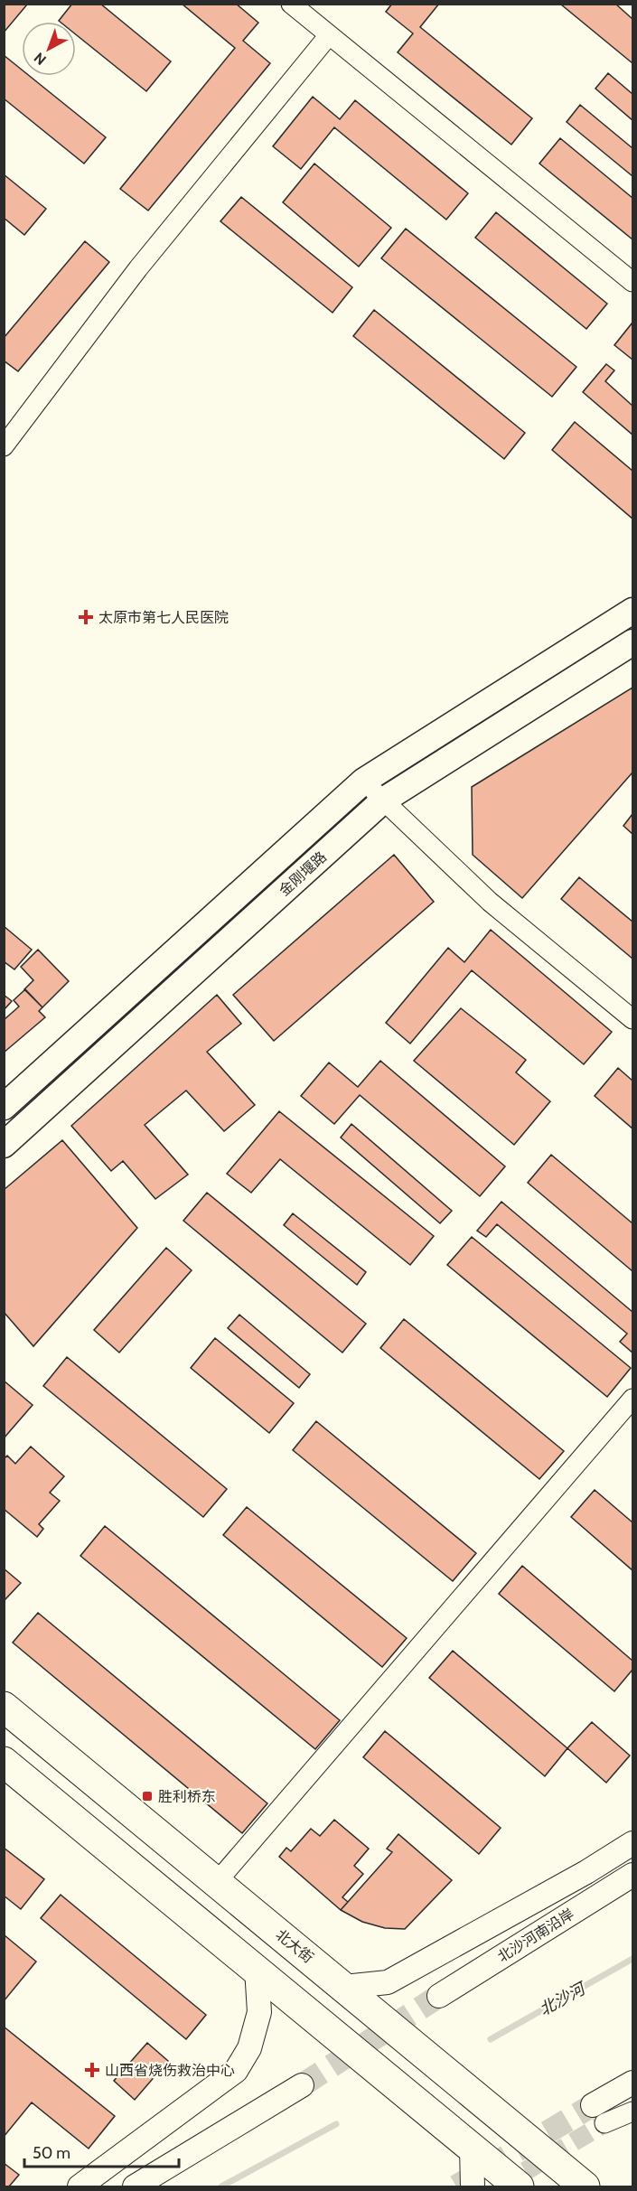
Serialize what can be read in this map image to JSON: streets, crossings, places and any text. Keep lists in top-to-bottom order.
{
  "streets": {
    "main road": ["金刚堰路", "北大街"],
    "street": ["北沙河南沿岸"]
  },
  "water": ["北沙河"],
  "places": {
    "health": ["太原市第七人民医院", "山西省烧伤救治中心"],
    "transit": ["胜利桥东"]
  },
  "scale_bar": "50 m",
  "north": "bottom left"
}
